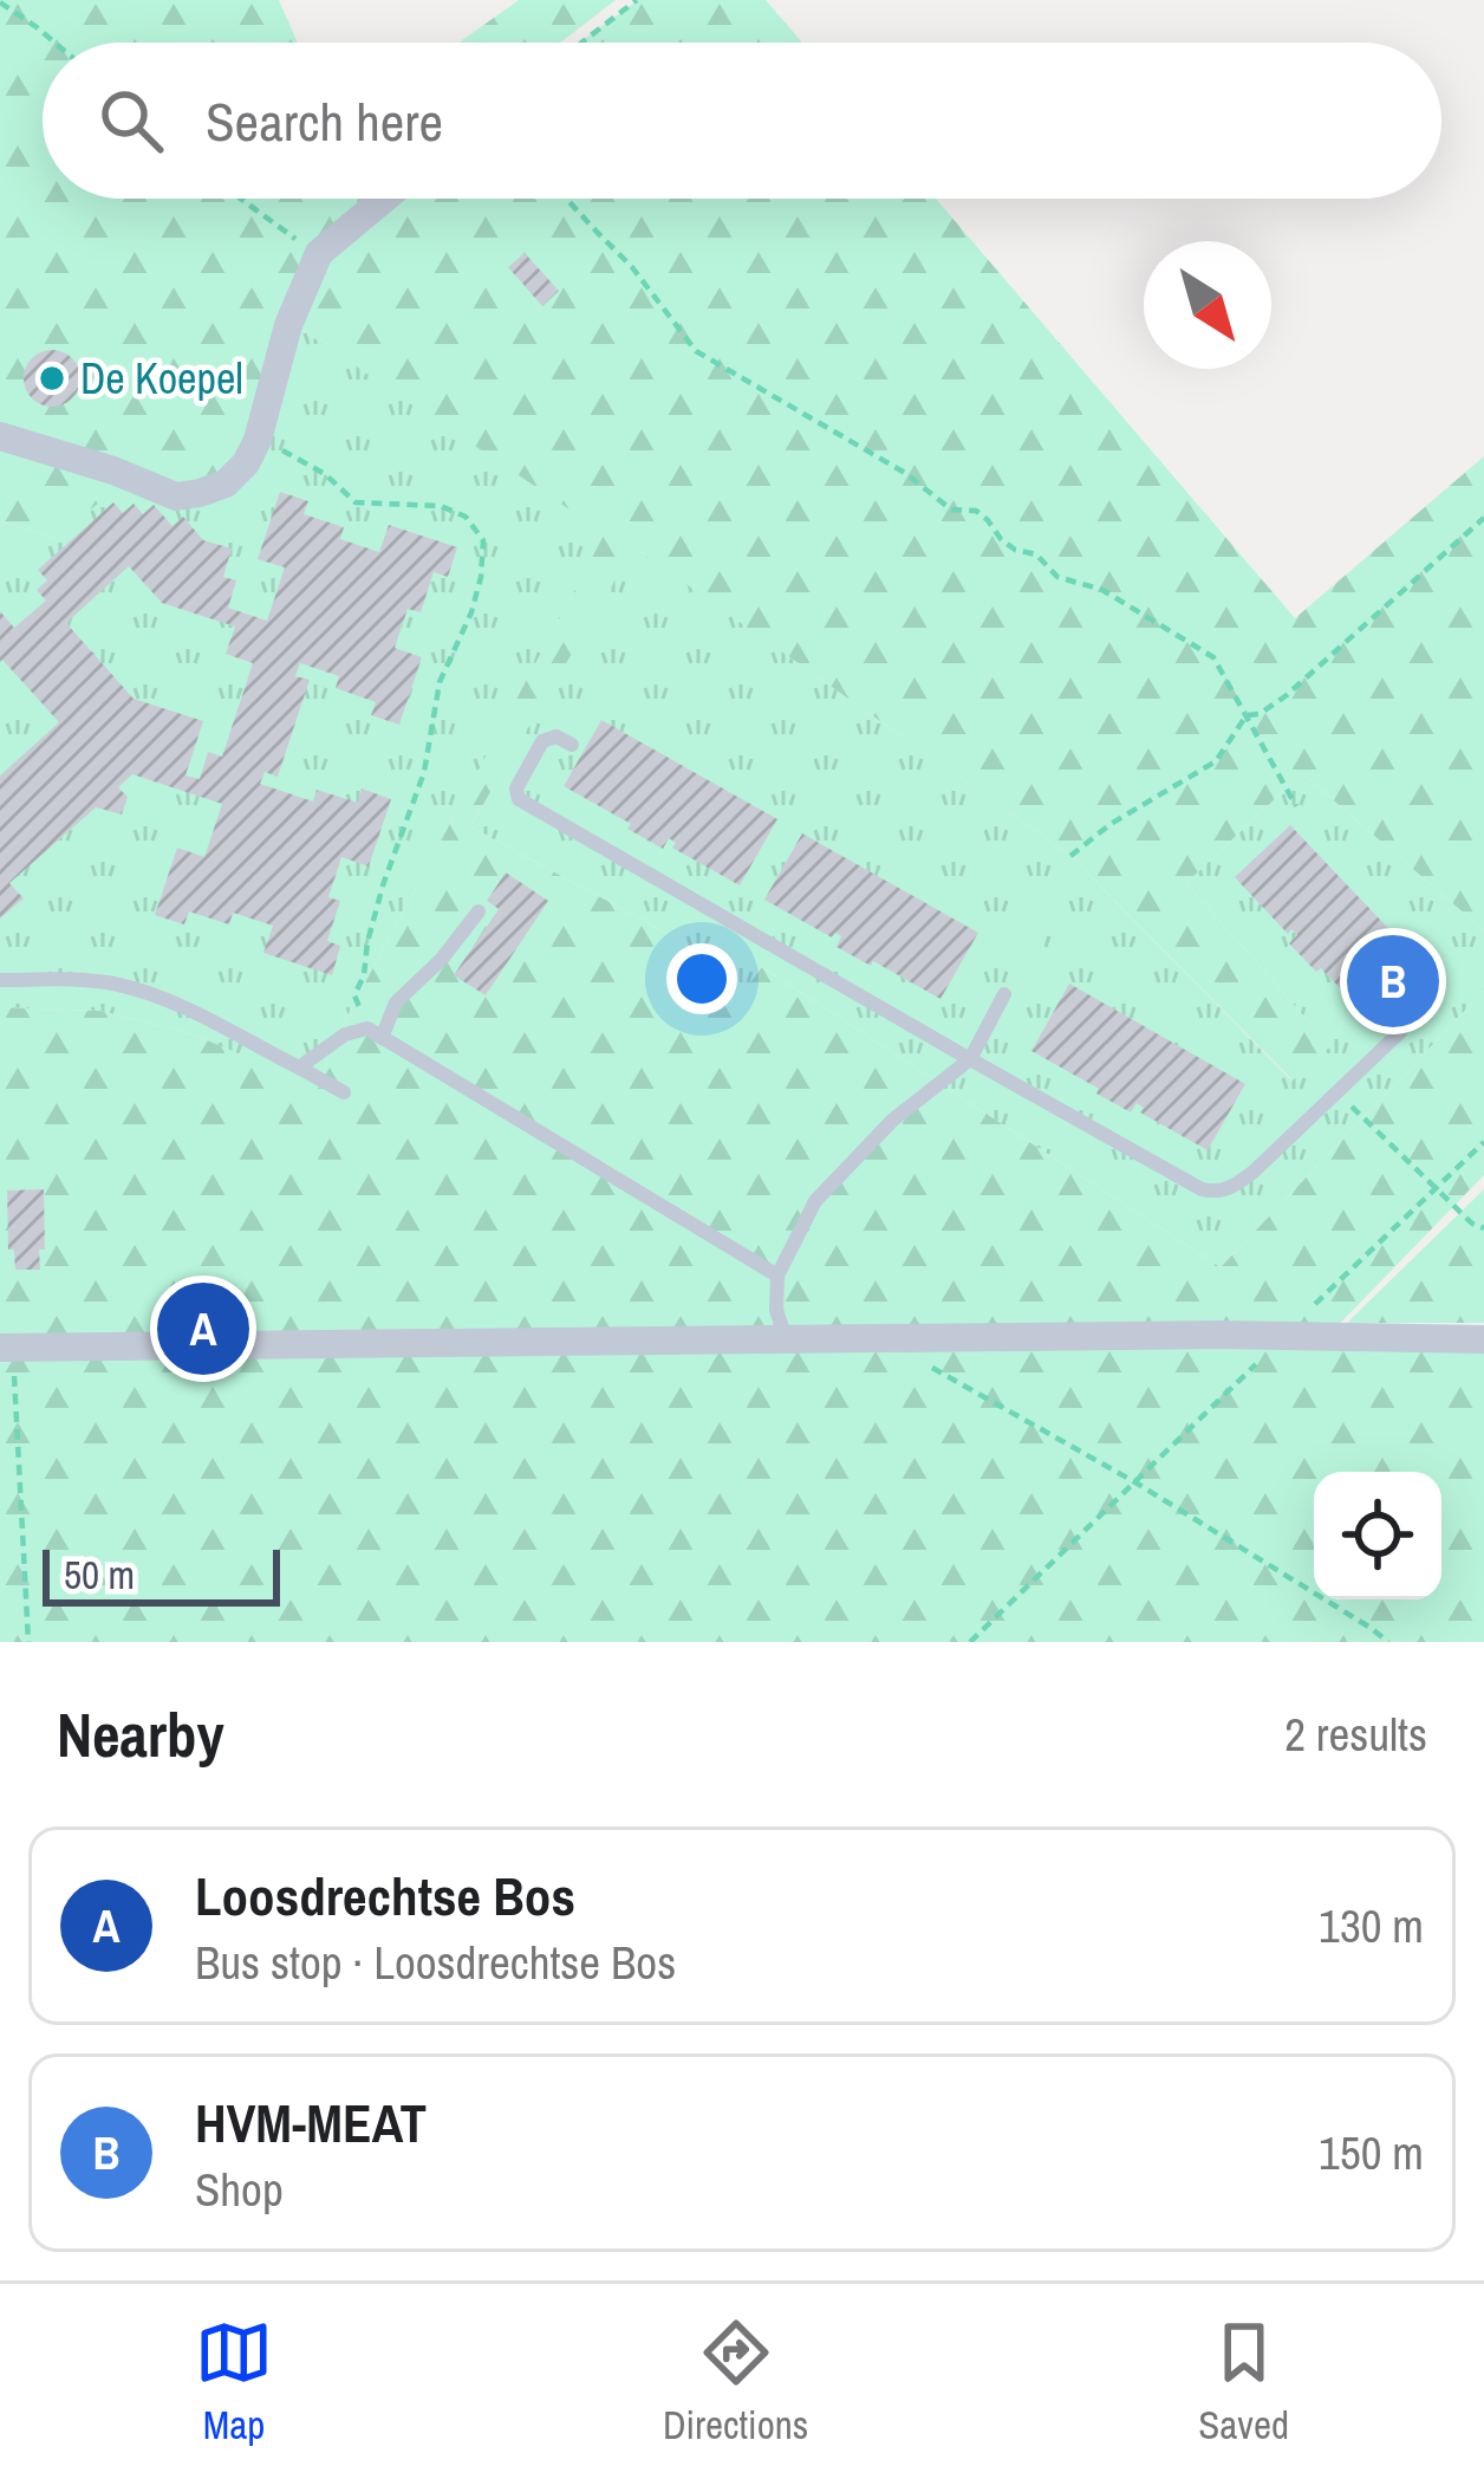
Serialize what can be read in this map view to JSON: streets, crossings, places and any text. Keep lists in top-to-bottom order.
{
  "places": ["De Koepel"],
  "scale_bar": "50 m",
  "north": "bottom right",
  "page": {
    "search": "Search here",
    "pins": ["B", "A"],
    "scale": "50 m",
    "heading": ["Nearby", "2 results"],
    "list": [
      {
        "mark": "A",
        "name": "Loosdrechtse Bos",
        "note": "Bus stop · Loosdrechtse Bos",
        "value": "130 m"
      },
      {
        "mark": "B",
        "name": "HVM-MEAT",
        "note": "Shop",
        "value": "150 m"
      }
    ],
    "nav": ["Map", "Directions", "Saved"]
  }
}
